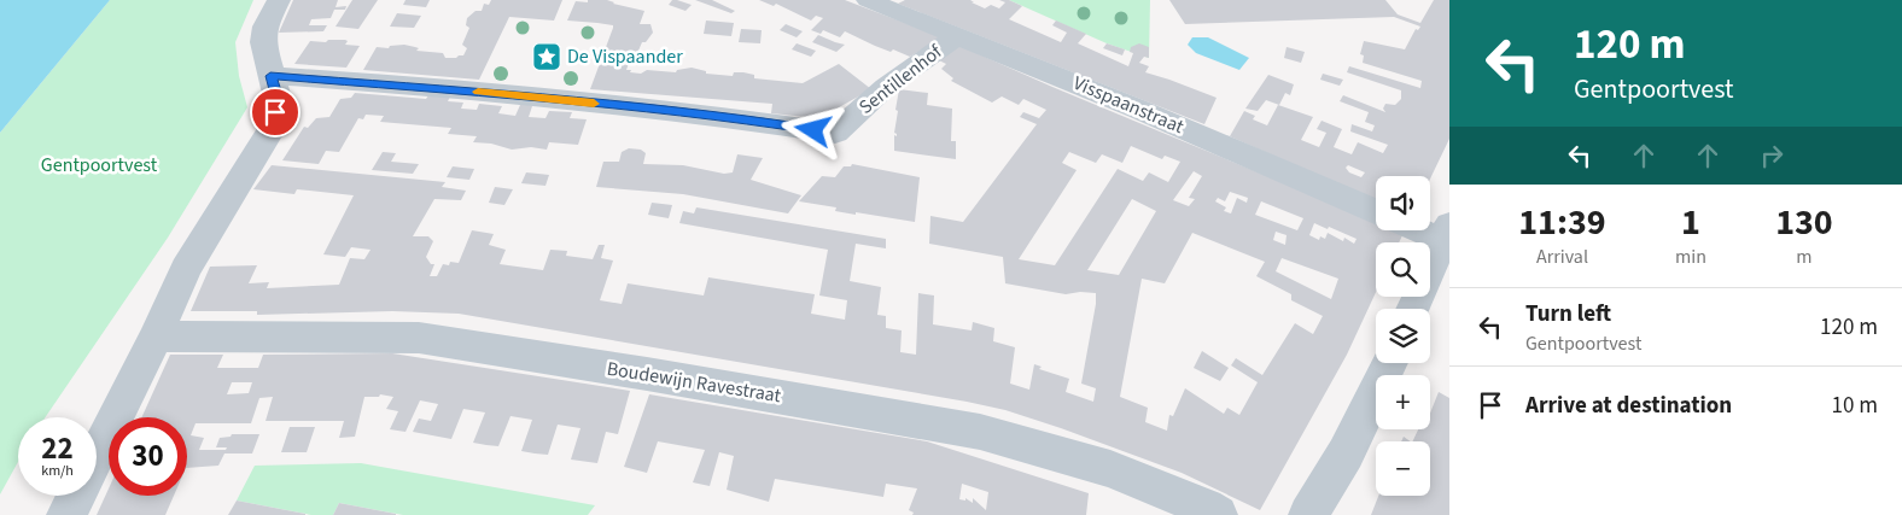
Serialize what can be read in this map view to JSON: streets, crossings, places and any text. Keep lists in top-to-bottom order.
{
  "streets": {
    "street": ["Sentillenhof", "Visspaanstraat", "Boudewijn Ravestraat"]
  },
  "crossings": [
    ["Sentillenhof", "Visspaanstraat"]
  ],
  "parks": ["Gentpoortvest"],
  "places": {
    "place": ["De Vispaander"]
  },
  "page": {
    "turn": ["120 m", "Gentpoortvest"],
    "map_buttons": ["+", "−"],
    "eta": [
      "11:39",
      "Arrival",
      "1",
      "min",
      "130",
      "m"
    ],
    "list": [
      {
        "name": "Turn left",
        "note": "Gentpoortvest",
        "value": "120 m"
      },
      {
        "name": "Arrive at destination",
        "value": "10 m"
      }
    ],
    "speed": "22 km/h",
    "limit": "30"
  }
}
